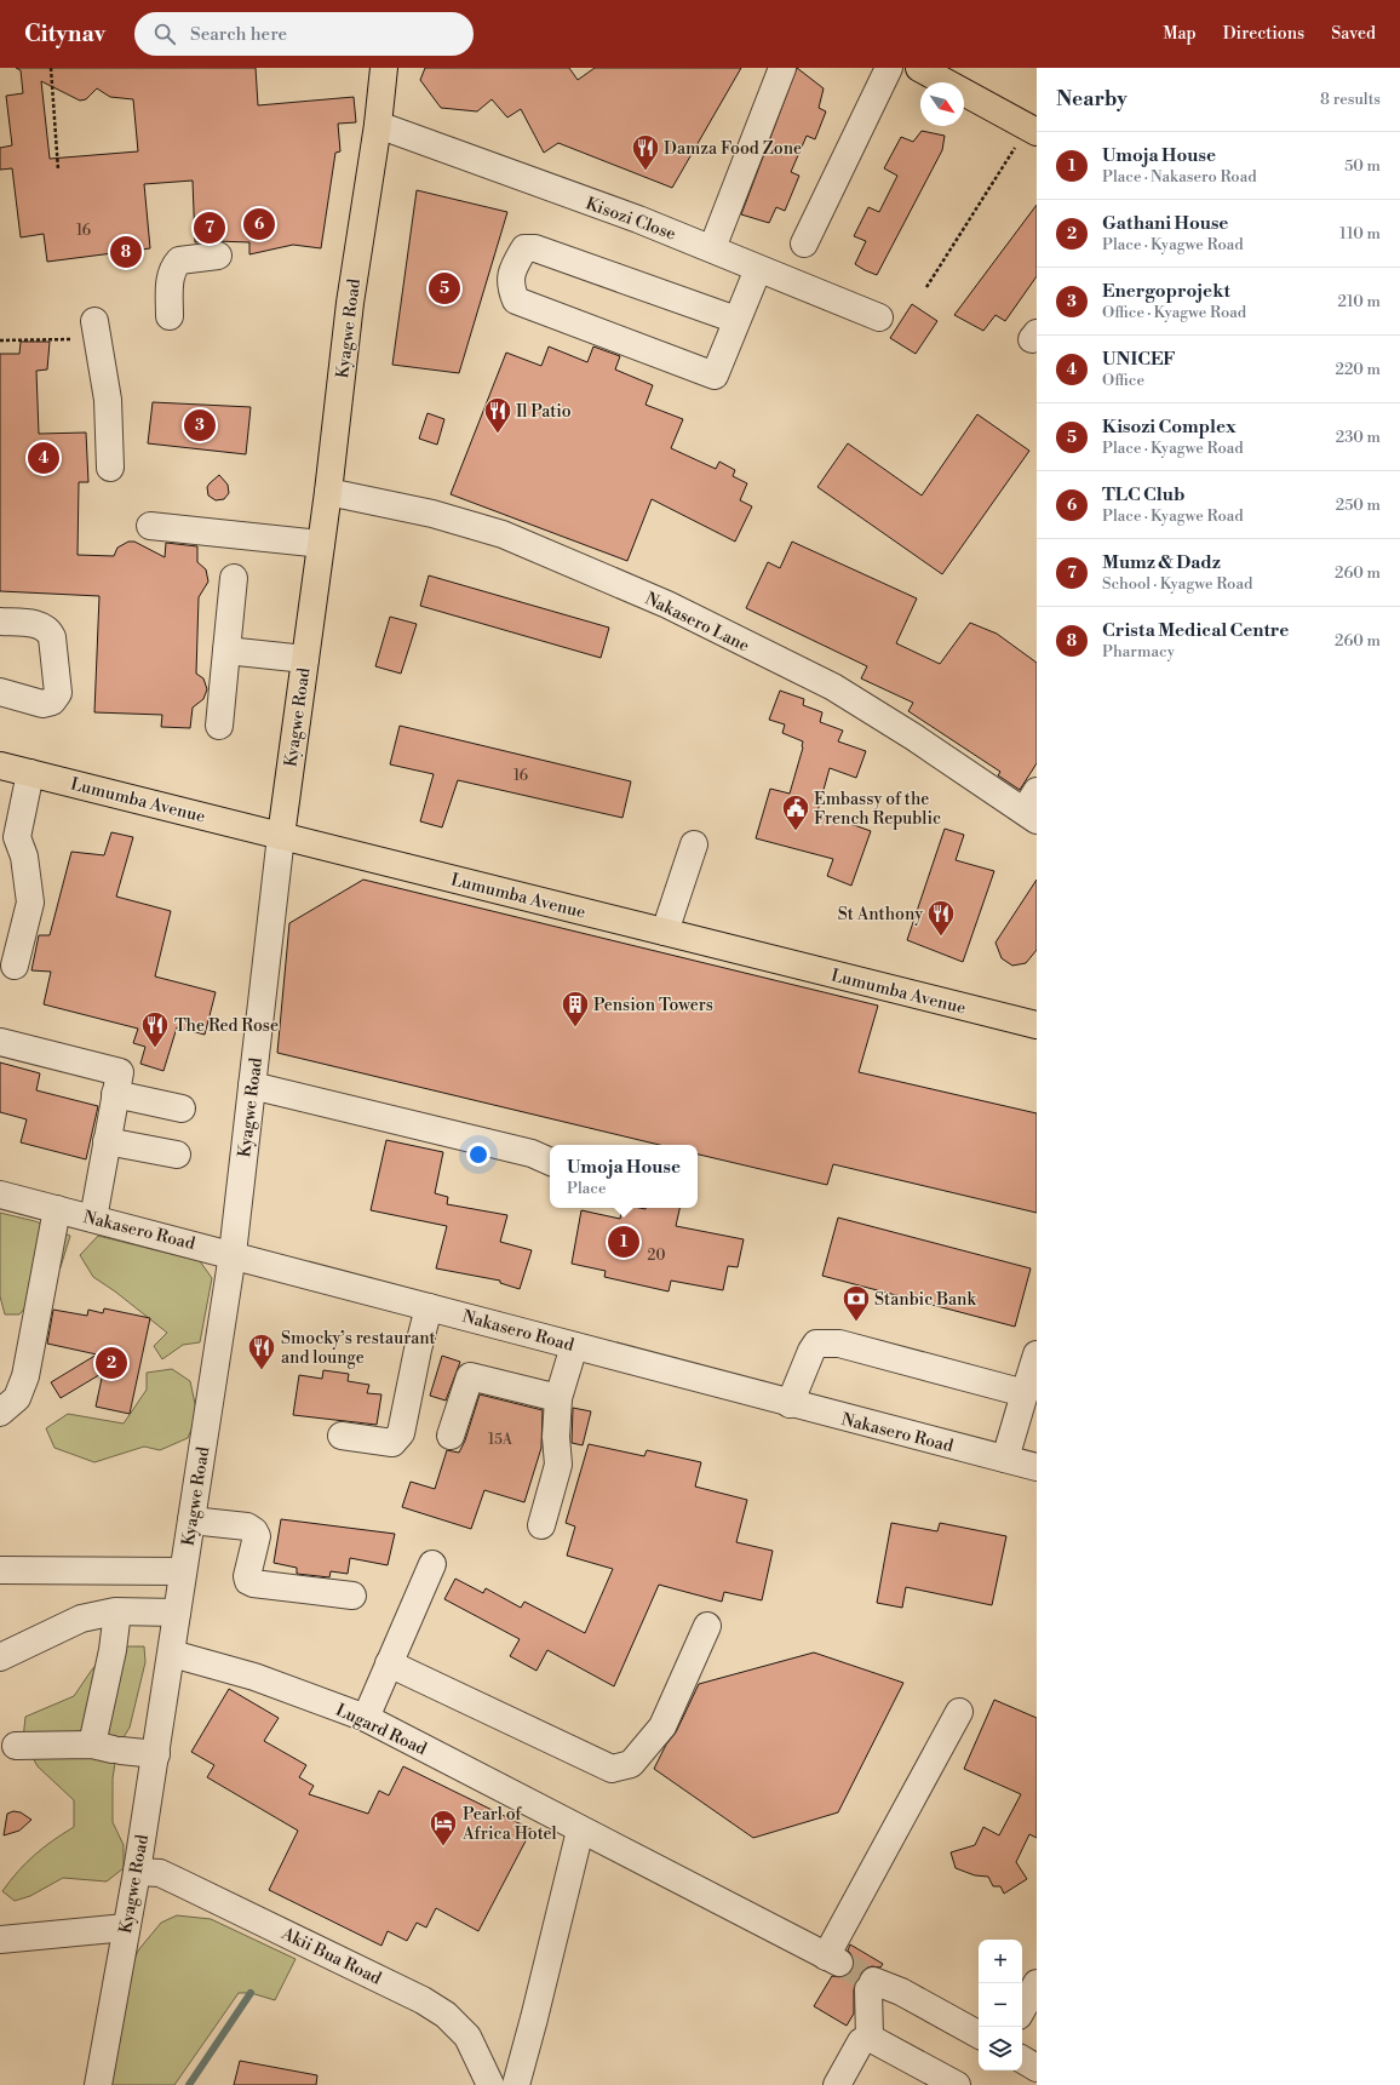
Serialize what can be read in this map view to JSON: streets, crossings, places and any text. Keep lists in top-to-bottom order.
{
  "streets": {
    "main road": ["Kyagwe Road", "Lumumba Avenue"],
    "street": [
      "Kisozi Close",
      "Nakasero Lane",
      "Nakasero Road",
      "Lugard Road",
      "Akii Bua Road"
    ]
  },
  "crossings": [
    ["Kisozi Close", "Kyagwe Road"],
    ["Kyagwe Road", "Nakasero Lane"],
    ["Kyagwe Road", "Lumumba Avenue"],
    ["Kyagwe Road", "Nakasero Road"],
    ["Kyagwe Road", "Lugard Road"],
    ["Kyagwe Road", "Akii Bua Road"]
  ],
  "places": {
    "restaurant": [
      "Damza Food Zone",
      "Il Patio",
      "St Anthony",
      "The Red Rose",
      "Smocky’s restaurant and lounge"
    ],
    "public building": ["Embassy of the French Republic"],
    "building": ["Pension Towers"],
    "bank": ["Stanbic Bank"],
    "hotel": ["Pearl of Africa Hotel"]
  },
  "house_numbers": [
    "16",
    "16",
    "20",
    "15A"
  ],
  "north": "bottom right",
  "page": {
    "header": "Citynav",
    "search": "Search here",
    "nav": ["Map", "Directions", "Saved"],
    "heading": ["Nearby", "8 results"],
    "list": [
      {
        "mark": "1",
        "name": "Umoja House",
        "note": "Place · Nakasero Road",
        "value": "50 m"
      },
      {
        "mark": "2",
        "name": "Gathani House",
        "note": "Place · Kyagwe Road",
        "value": "110 m"
      },
      {
        "mark": "3",
        "name": "Energoprojekt",
        "note": "Office · Kyagwe Road",
        "value": "210 m"
      },
      {
        "mark": "4",
        "name": "UNICEF",
        "note": "Office",
        "value": "220 m"
      },
      {
        "mark": "5",
        "name": "Kisozi Complex",
        "note": "Place · Kyagwe Road",
        "value": "230 m"
      },
      {
        "mark": "6",
        "name": "TLC Club",
        "note": "Place · Kyagwe Road",
        "value": "250 m"
      },
      {
        "mark": "7",
        "name": "Mumz & Dadz",
        "note": "School · Kyagwe Road",
        "value": "260 m"
      },
      {
        "mark": "8",
        "name": "Crista Medical Centre",
        "note": "Pharmacy",
        "value": "260 m"
      }
    ],
    "pins": [
      "6",
      "7",
      "8",
      "5",
      "3",
      "4",
      "1",
      "2"
    ],
    "popup": ["Umoja House", "Place"],
    "map_buttons": ["+", "−"]
  }
}
